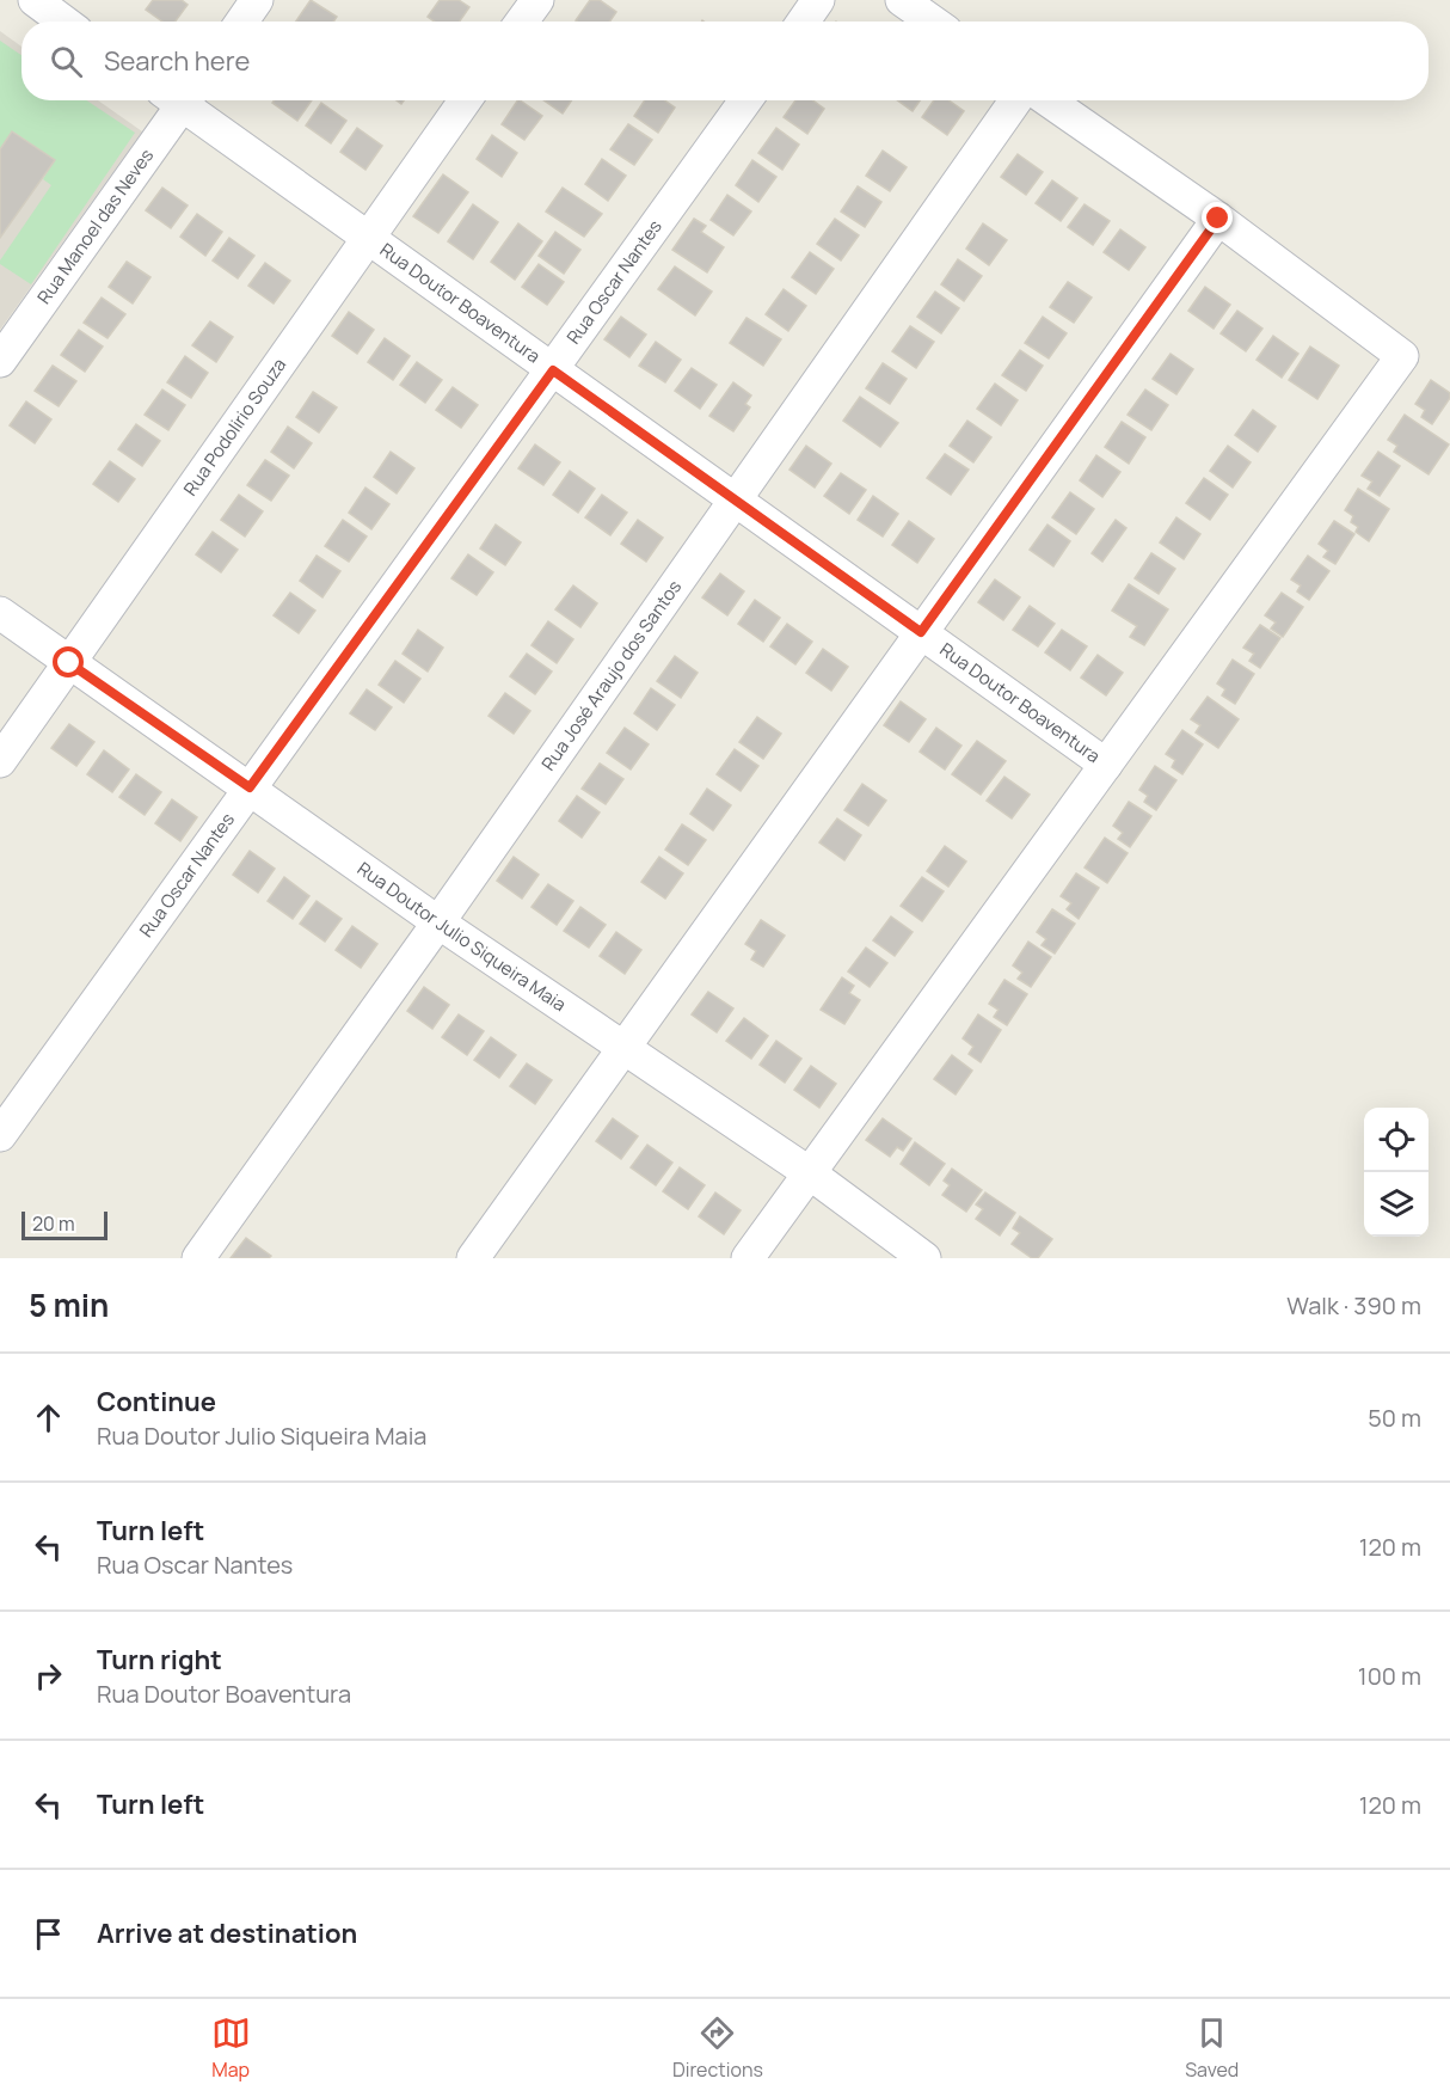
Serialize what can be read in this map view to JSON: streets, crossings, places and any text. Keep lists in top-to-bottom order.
{
  "streets": {
    "street": [
      "Rua Manoel das Neves",
      "Rua Oscar Nantes",
      "Rua Doutor Boaventura",
      "Rua Podolirio Souza",
      "Rua José Araujo dos Santos",
      "Rua Doutor Julio Siqueira Maia"
    ]
  },
  "crossings": [
    ["Rua Oscar Nantes", "Rua Doutor Boaventura"],
    ["Rua Oscar Nantes", "Rua Doutor Julio Siqueira Maia"],
    ["Rua Doutor Boaventura", "Rua Podolirio Souza"],
    ["Rua Doutor Boaventura", "Rua José Araujo dos Santos"],
    ["Rua Podolirio Souza", "Rua Doutor Julio Siqueira Maia"],
    ["Rua José Araujo dos Santos", "Rua Doutor Julio Siqueira Maia"]
  ],
  "scale_bar": "20 m",
  "page": {
    "search": "Search here",
    "scale": "20 m",
    "heading": ["5 min", "Walk · 390 m"],
    "list": [
      ["Continue", "Rua Doutor Julio Siqueira Maia", "50 m"],
      ["Turn left", "Rua Oscar Nantes", "120 m"],
      ["Turn right", "Rua Doutor Boaventura", "100 m"],
      ["Turn left", "120 m"],
      "Arrive at destination"
    ],
    "nav": ["Map", "Directions", "Saved"]
  }
}
